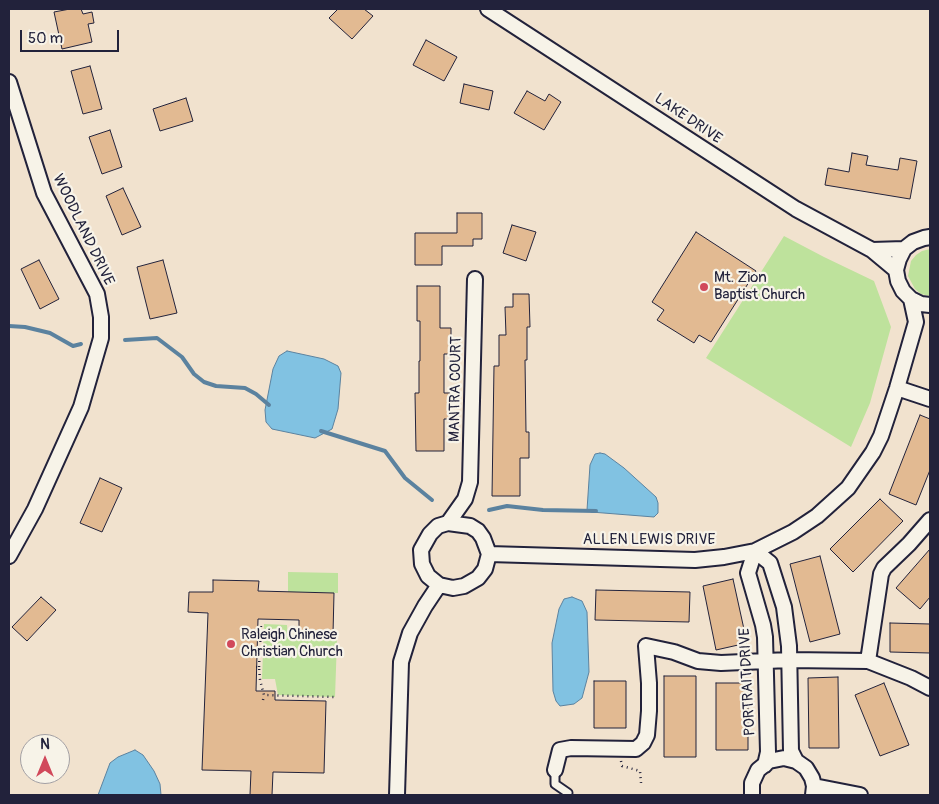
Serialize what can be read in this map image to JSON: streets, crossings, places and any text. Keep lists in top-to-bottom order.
{
  "streets": {
    "street": [
      "LAKE DRIVE",
      "WOODLAND DRIVE",
      "MANTRA COURT",
      "ALLEN LEWIS DRIVE",
      "PORTRAIT DRIVE"
    ]
  },
  "crossings": [
    ["LAKE DRIVE", "ALLEN LEWIS DRIVE"],
    ["MANTRA COURT", "ALLEN LEWIS DRIVE"],
    ["ALLEN LEWIS DRIVE", "PORTRAIT DRIVE"]
  ],
  "places": ["Mt. Zion Baptist Church", "Raleigh Chinese Christian Church"],
  "scale_bar": "50 m",
  "north": "top"
}
